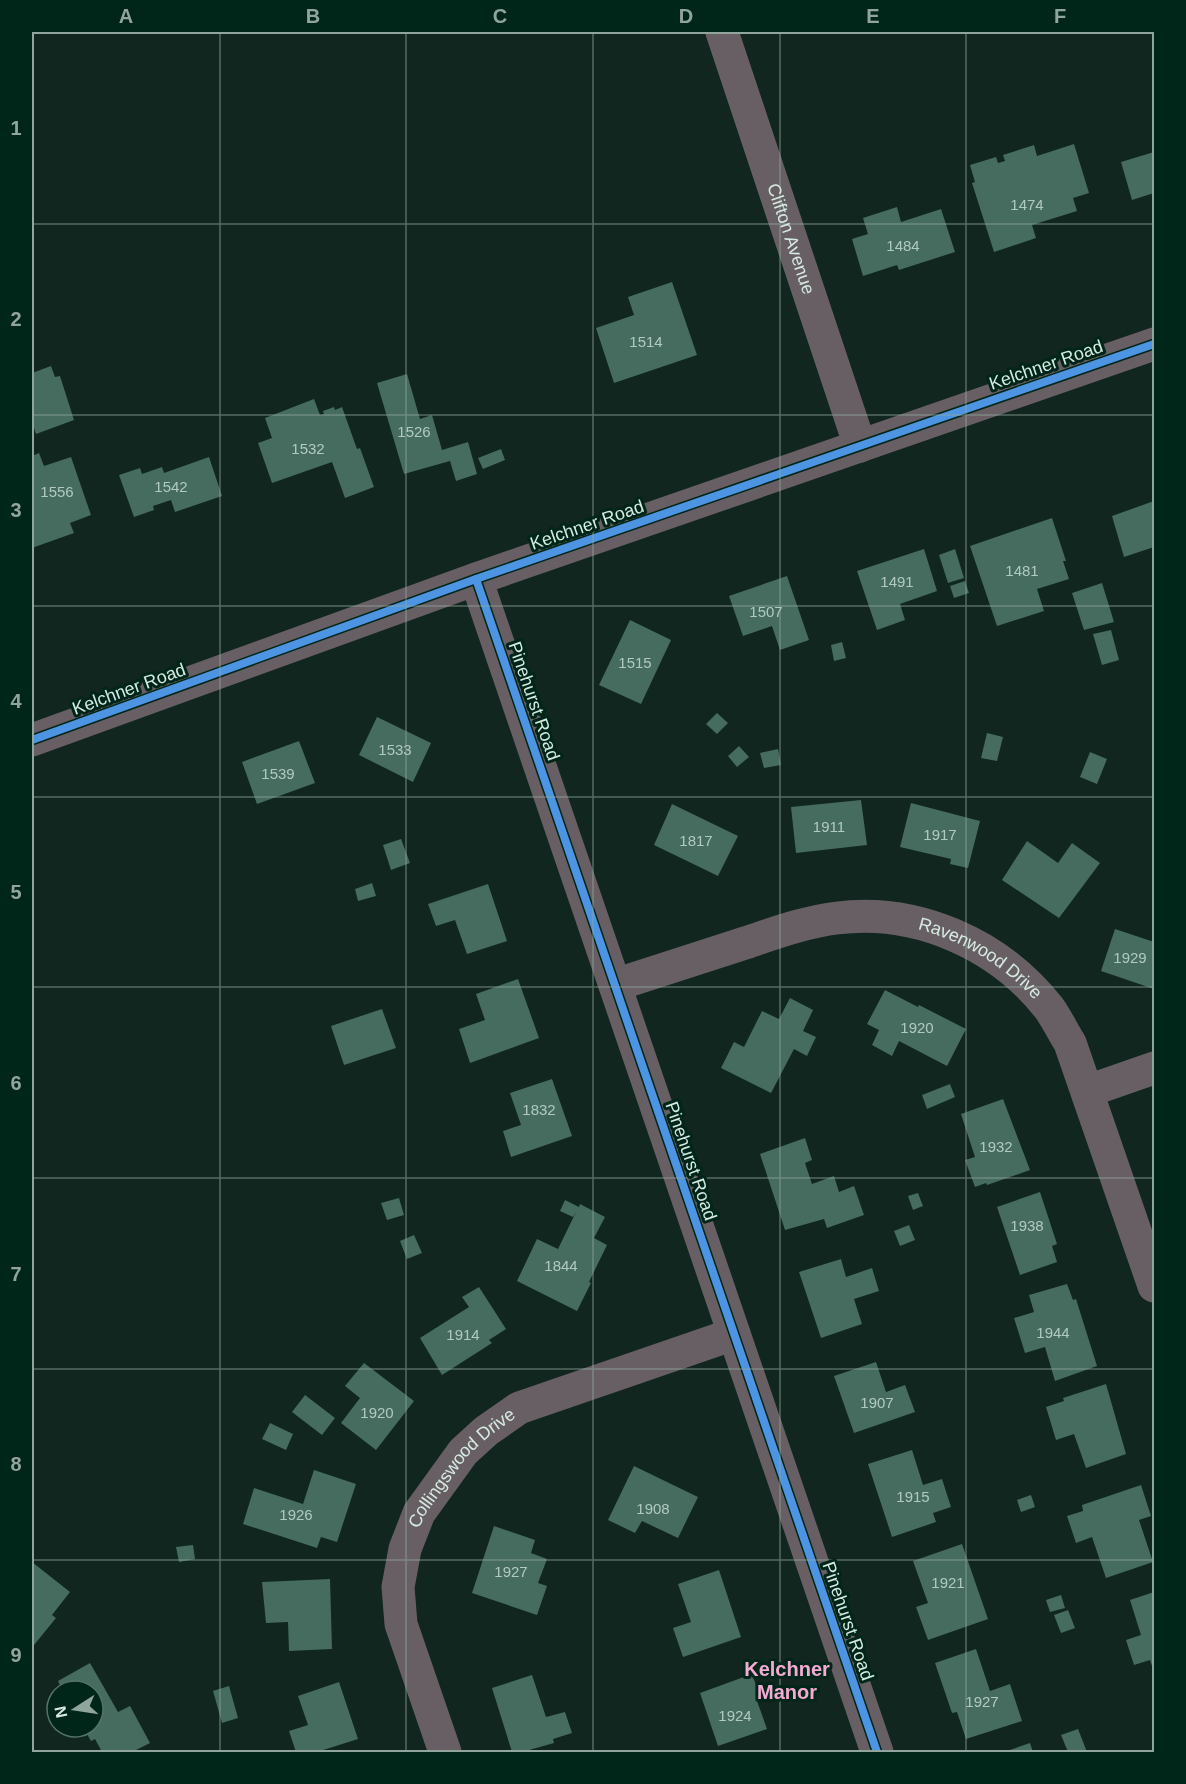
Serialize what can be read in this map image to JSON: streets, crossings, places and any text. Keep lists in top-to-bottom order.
{
  "streets": {
    "street": [
      "Clifton Avenue",
      "Kelchner Road",
      "Pinehurst Road",
      "Ravenwood Drive",
      "Collingswood Drive"
    ]
  },
  "crossings": [
    ["Clifton Avenue", "Kelchner Road"],
    ["Kelchner Road", "Pinehurst Road"],
    ["Pinehurst Road", "Ravenwood Drive"],
    ["Pinehurst Road", "Collingswood Drive"]
  ],
  "districts": ["Kelchner Manor"],
  "house_numbers": [
    "1474",
    "1484",
    "1514",
    "1526",
    "1532",
    "1542",
    "1556",
    "1481",
    "1491",
    "1507",
    "1515",
    "1533",
    "1539",
    "1911",
    "1917",
    "1817",
    "1929",
    "1920",
    "1832",
    "1932",
    "1938",
    "1844",
    "1944",
    "1914",
    "1907",
    "1920",
    "1915",
    "1908",
    "1926",
    "1927",
    "1921",
    "1927",
    "1924"
  ],
  "north": "left",
  "grid": {
    "columns": [
      "A",
      "B",
      "C",
      "D",
      "E",
      "F"
    ],
    "rows": [
      "1",
      "2",
      "3",
      "4",
      "5",
      "6",
      "7",
      "8",
      "9"
    ]
  }
}
